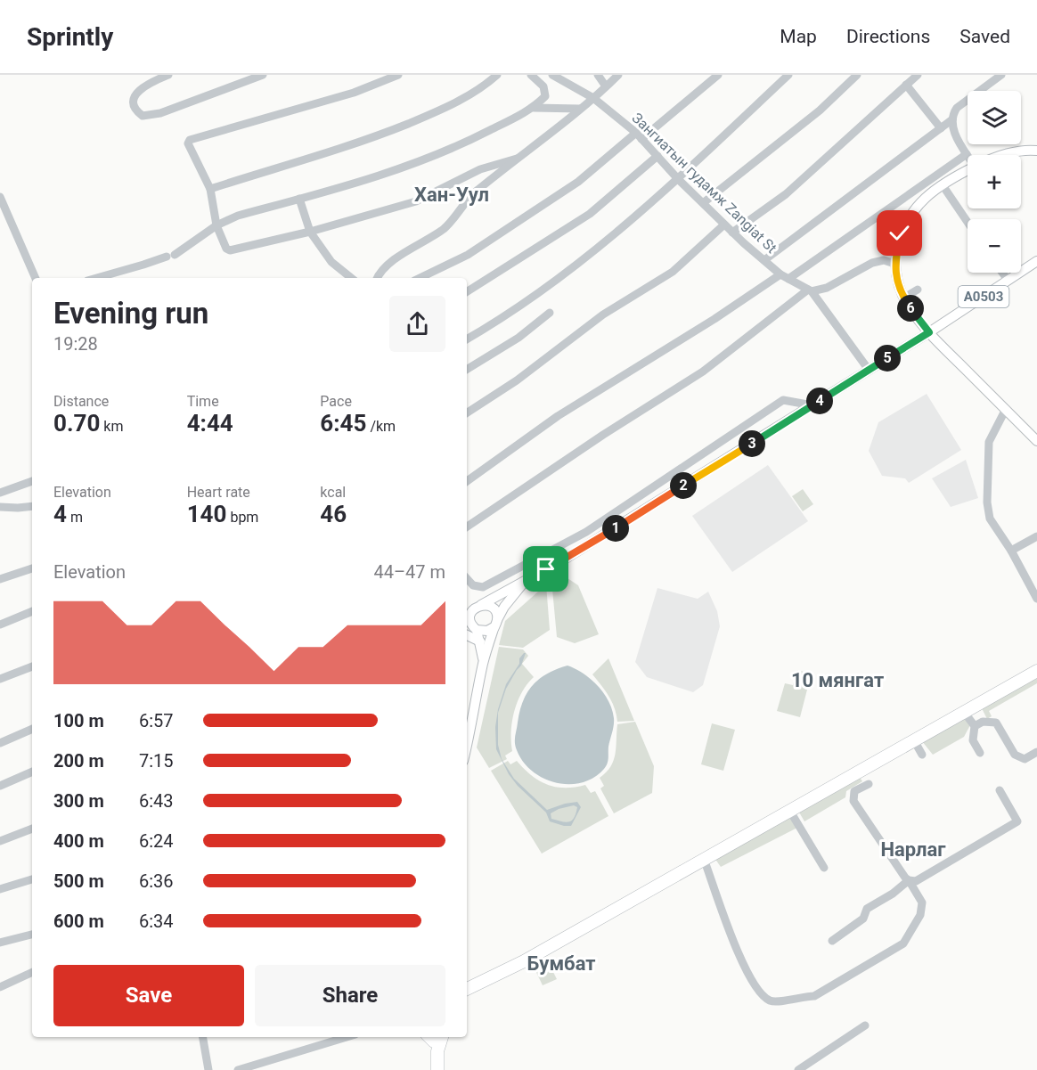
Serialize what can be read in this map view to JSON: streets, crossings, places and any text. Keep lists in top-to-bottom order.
{
  "streets": {
    "main road": ["A0503"],
    "street": ["Зангиатын гудамж Zangiat St"]
  },
  "crossings": [
    ["Зангиатын гудамж Zangiat St", "A0503"]
  ],
  "districts": [
    "Хан-Уул",
    "10 мянгат",
    "Нарлаг",
    "Бумбат"
  ],
  "page": {
    "header": "Sprintly",
    "nav": ["Map", "Directions", "Saved"],
    "map_buttons": ["+", "−"],
    "heading": ["Evening run", "19:28"],
    "pins": [
      "6",
      "5",
      "4",
      "3",
      "2",
      "1"
    ],
    "stats": [
      ["Distance", "0.70 km"],
      ["Time", "4:44"],
      ["Pace", "6:45 /km"],
      ["Elevation", "4 m"],
      ["Heart rate", "140 bpm"],
      ["kcal", "46"]
    ],
    "chart": ["Elevation", "44–47 m"],
    "list": [
      {
        "name": "100 m",
        "note": "6:57"
      },
      {
        "name": "200 m",
        "note": "7:15"
      },
      {
        "name": "300 m",
        "note": "6:43"
      },
      {
        "name": "400 m",
        "note": "6:24"
      },
      {
        "name": "500 m",
        "note": "6:36"
      },
      {
        "name": "600 m",
        "note": "6:34"
      }
    ],
    "buttons": ["Save", "Share"]
  }
}
